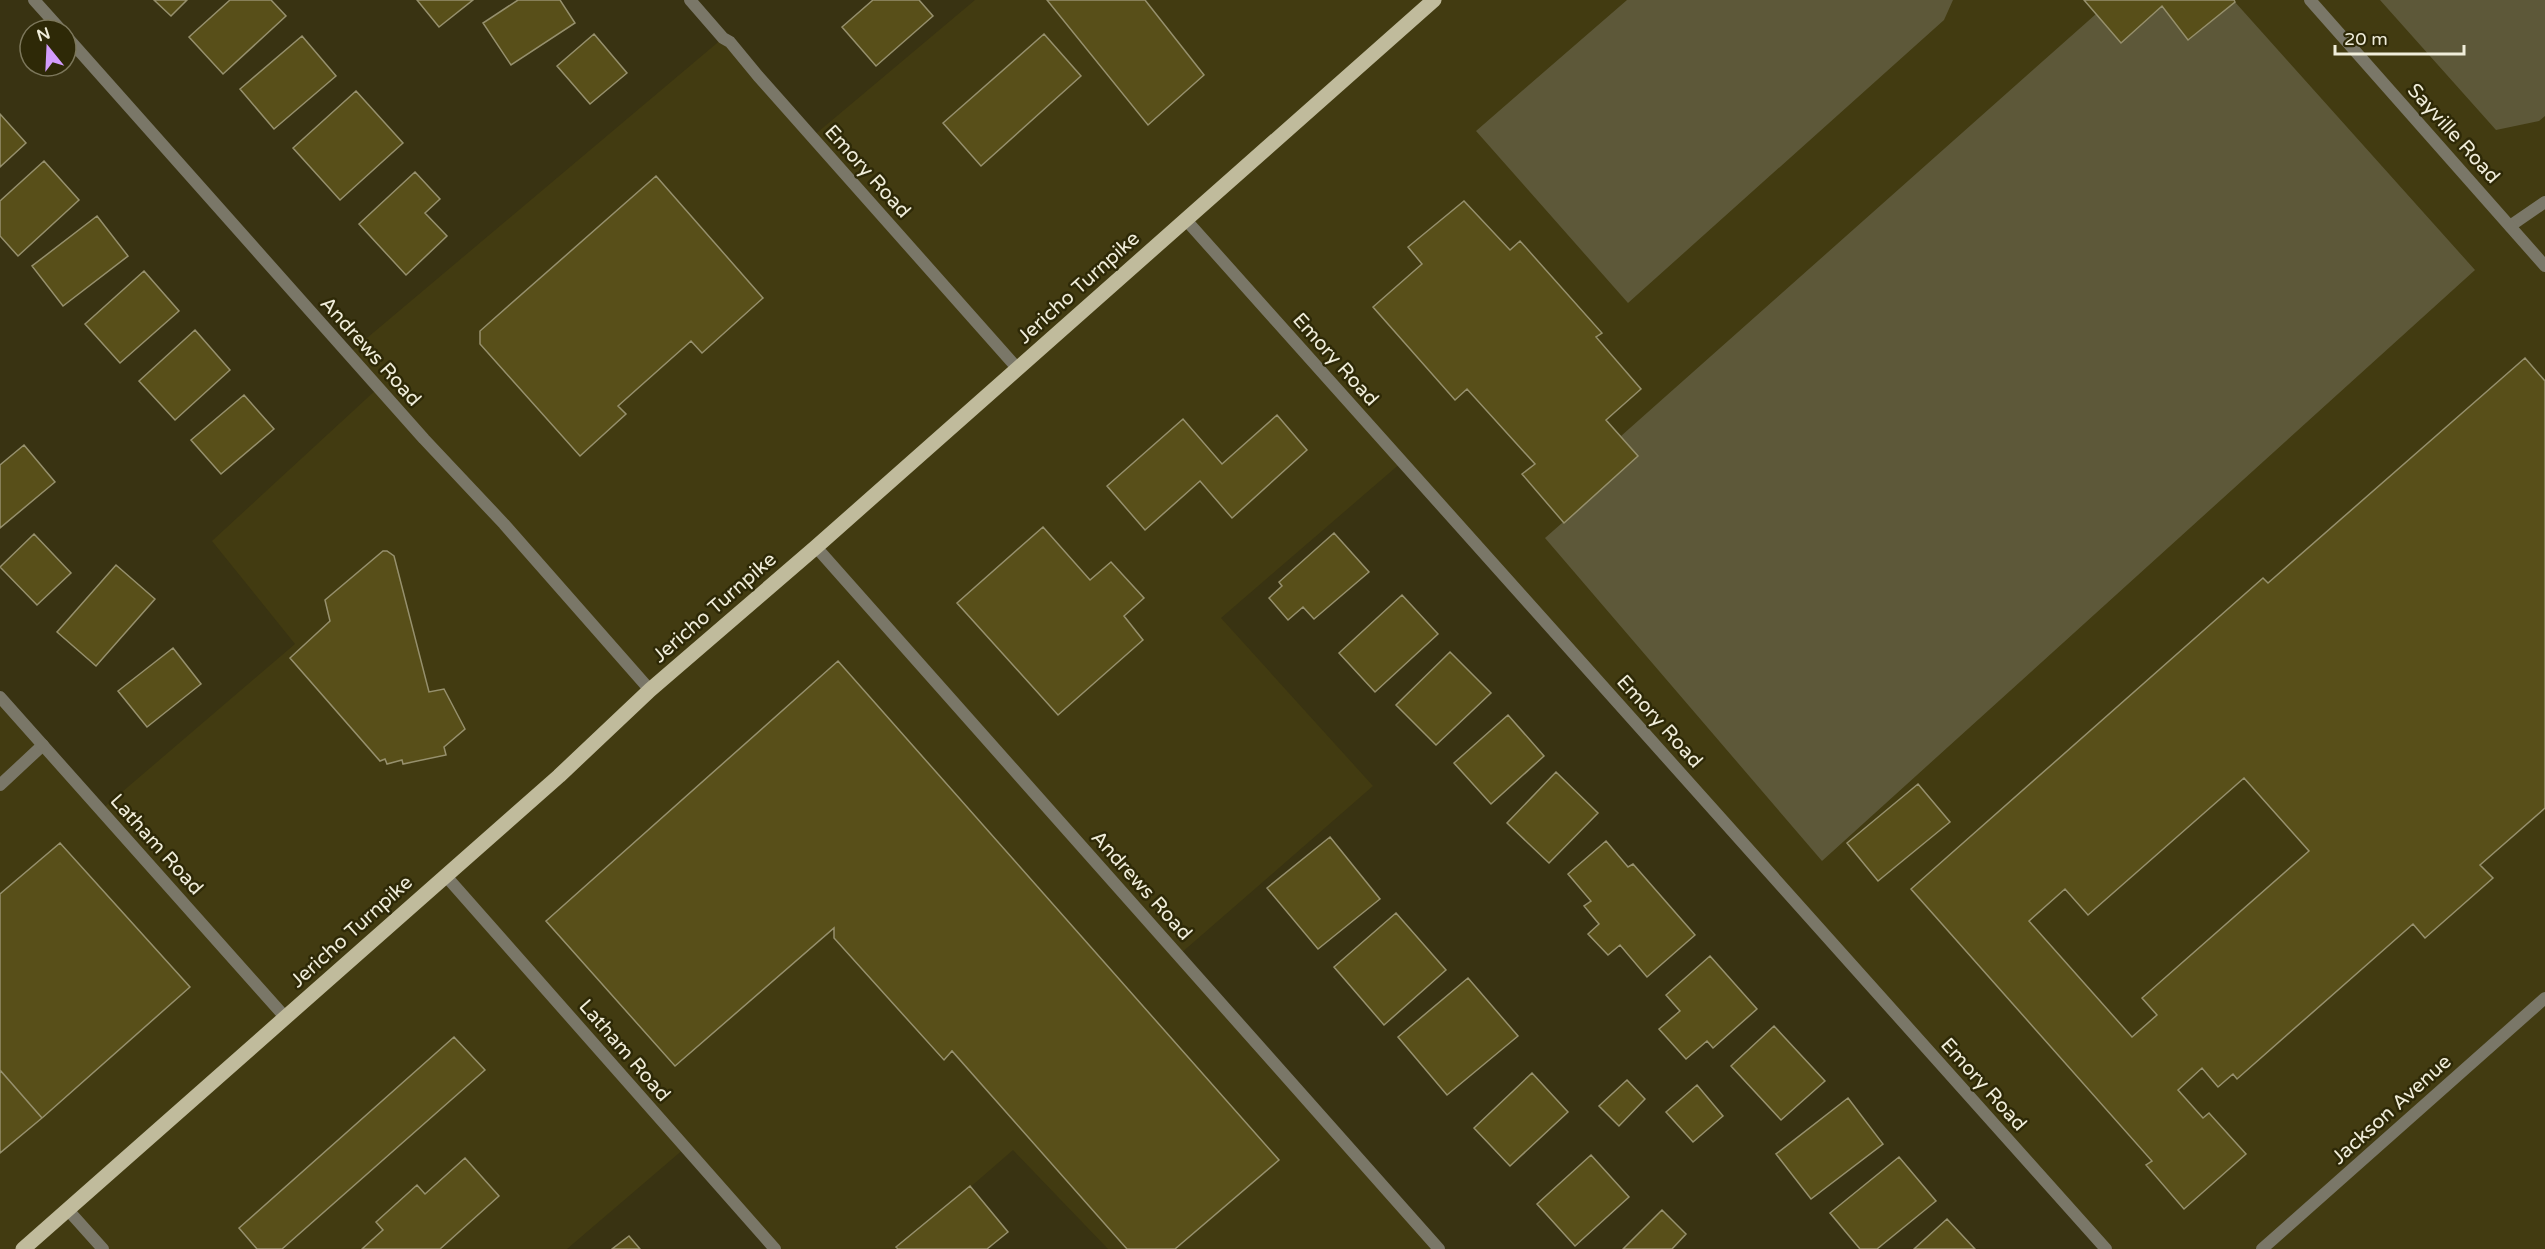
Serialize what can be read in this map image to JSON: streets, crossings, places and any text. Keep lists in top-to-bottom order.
{
  "streets": {
    "main road": ["Jericho Turnpike"],
    "street": [
      "Sayville Road",
      "Emory Road",
      "Andrews Road",
      "Latham Road",
      "Jackson Avenue"
    ]
  },
  "crossings": [
    ["Emory Road", "Jericho Turnpike"],
    ["Jericho Turnpike", "Andrews Road"],
    ["Jericho Turnpike", "Latham Road"]
  ],
  "scale_bar": "20 m",
  "north": "top"
}
